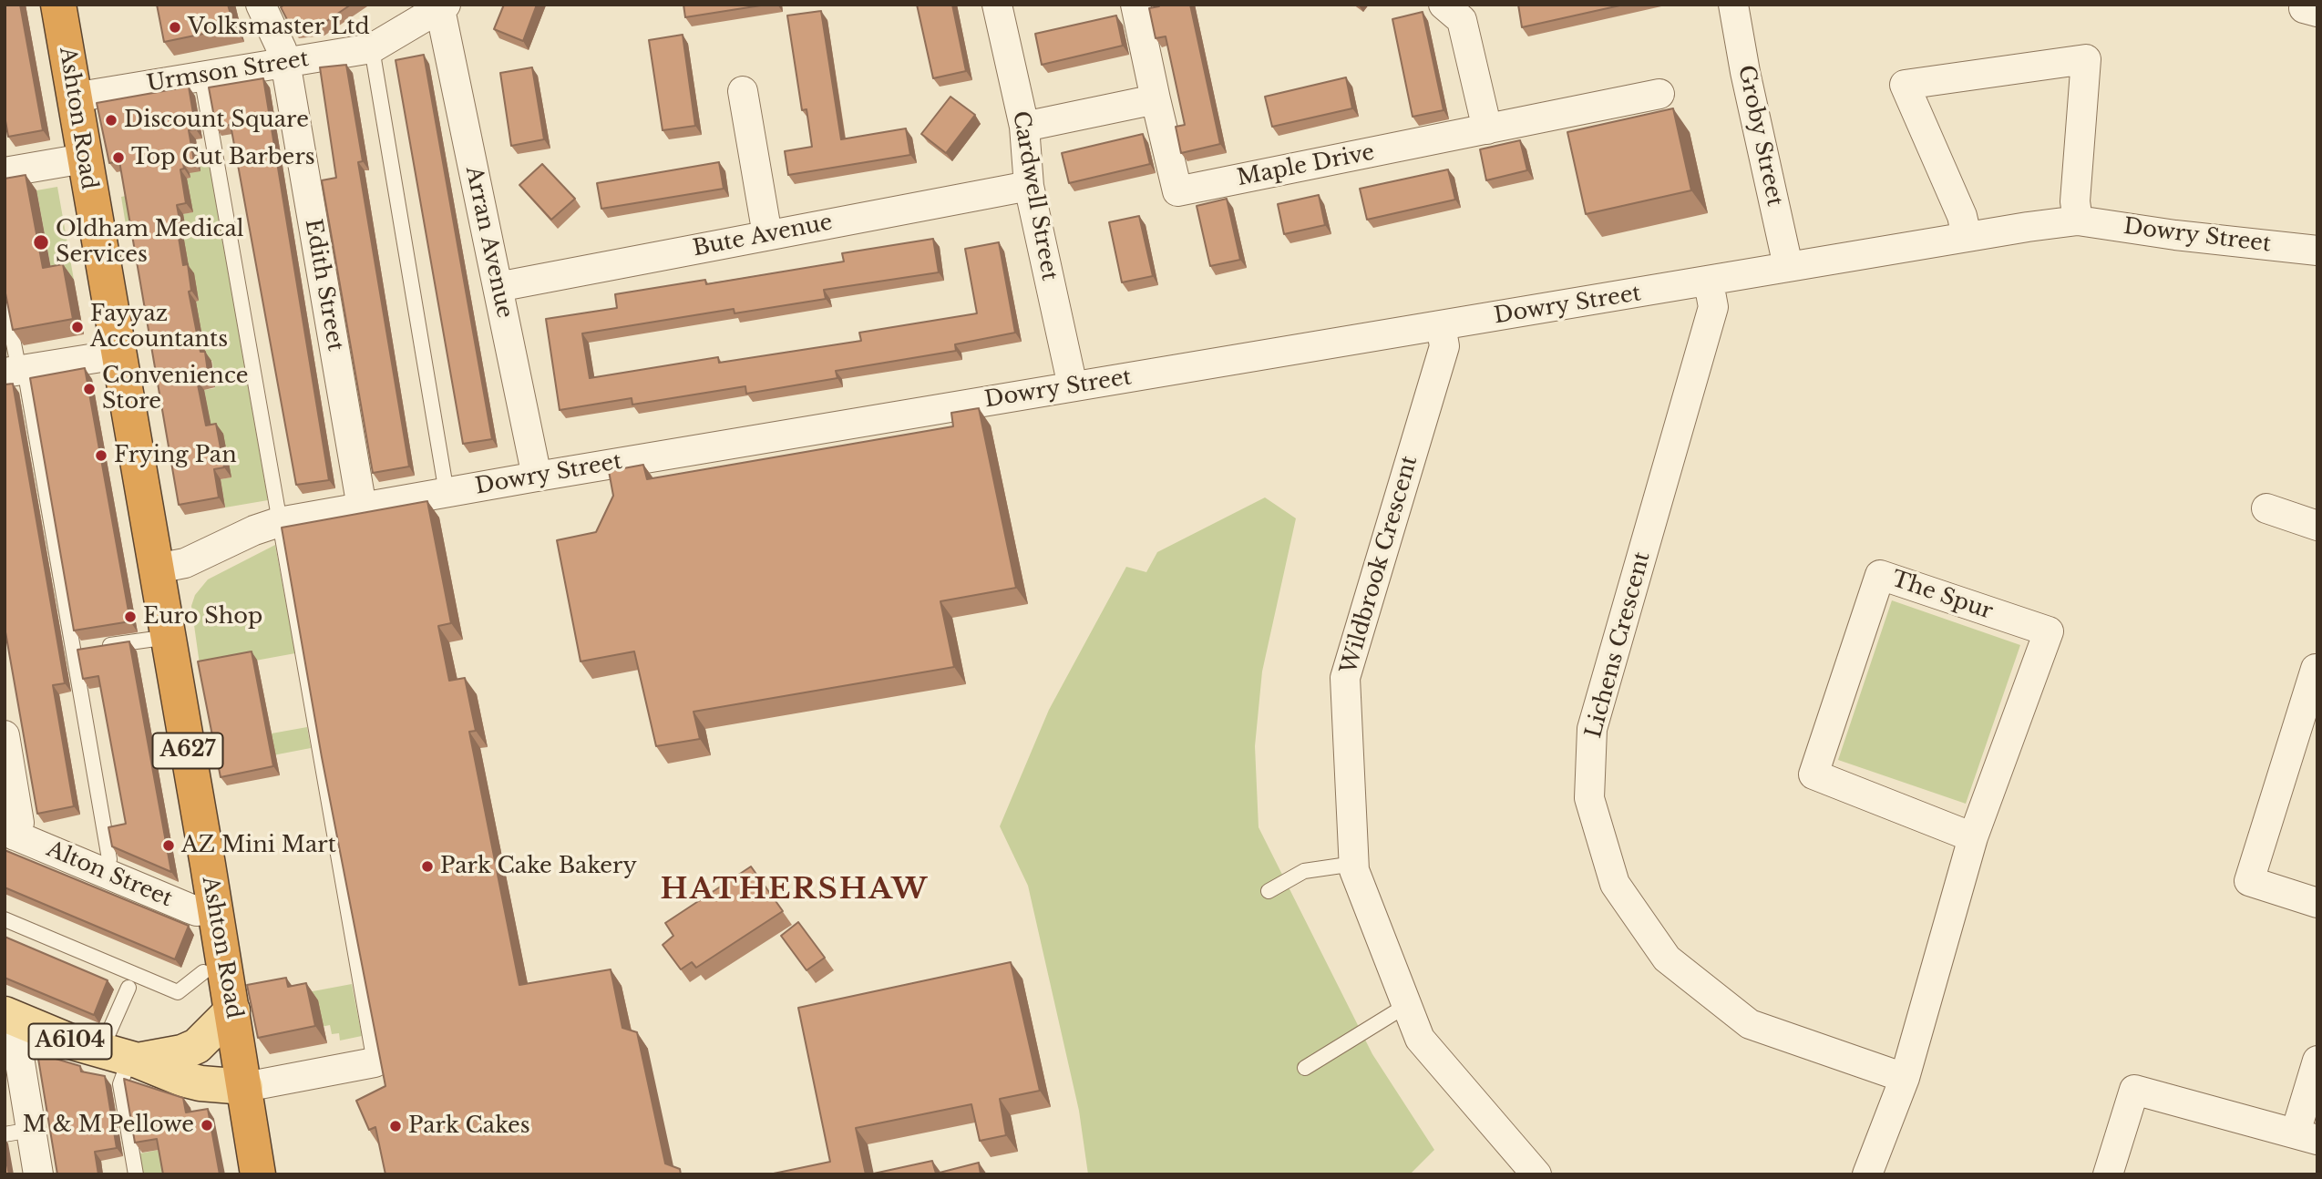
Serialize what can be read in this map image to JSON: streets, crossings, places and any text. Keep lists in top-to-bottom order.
{
  "streets": {
    "highway": ["Ashton Road", "A627"],
    "main road": ["A6104"],
    "street": [
      "Urmson Street",
      "Groby Street",
      "Maple Drive",
      "Cardwell Street",
      "Bute Avenue",
      "Dowry Street",
      "Arran Avenue",
      "Edith Street",
      "Wildbrook Crescent",
      "The Spur",
      "Lichens Crescent",
      "Alton Street"
    ]
  },
  "crossings": [
    ["Urmson Street", "Ashton Road"],
    ["Urmson Street", "Arran Avenue"],
    ["Urmson Street", "Edith Street"],
    ["Ashton Road", "Dowry Street"],
    ["Ashton Road", "Alton Street"],
    ["Ashton Road", "A6104"],
    ["Groby Street", "Dowry Street"],
    ["Cardwell Street", "Bute Avenue"],
    ["Cardwell Street", "Dowry Street"],
    ["Bute Avenue", "Arran Avenue"],
    ["Dowry Street", "Arran Avenue"],
    ["Dowry Street", "Edith Street"],
    ["Dowry Street", "Wildbrook Crescent"],
    ["Dowry Street", "Lichens Crescent"],
    ["The Spur", "Lichens Crescent"]
  ],
  "districts": ["HATHERSHAW"],
  "places": [
    "Volksmaster Ltd",
    "Discount Square",
    "Top Cut Barbers",
    "Oldham Medical Services",
    "Fayyaz Accountants",
    "Convenience Store",
    "Frying Pan",
    "Euro Shop",
    "AZ Mini Mart",
    "Park Cake Bakery",
    "M & M Pellowe",
    "Park Cakes"
  ]
}
